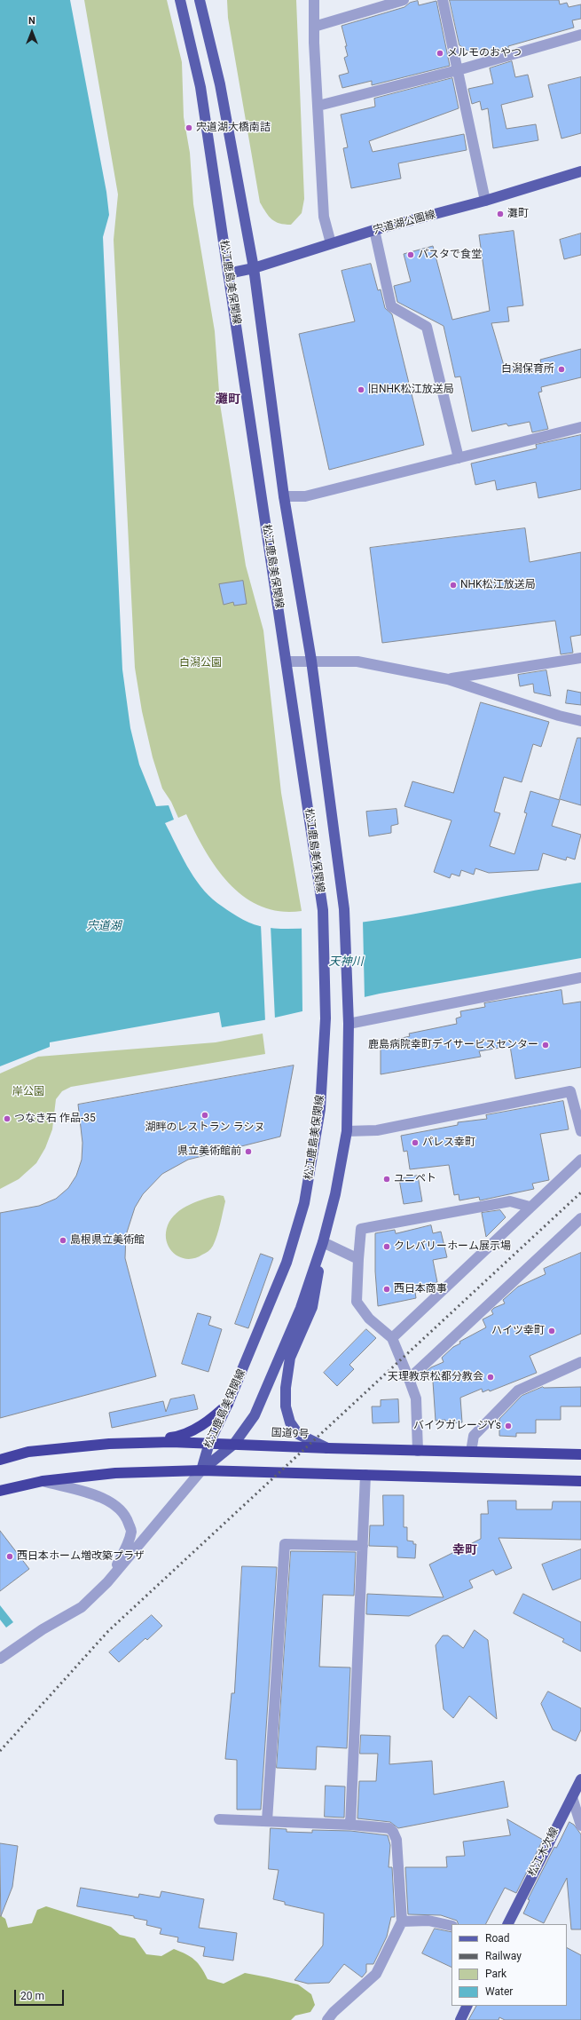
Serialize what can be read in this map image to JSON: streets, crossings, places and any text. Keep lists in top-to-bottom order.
{
  "streets": {
    "highway": ["国道9号"],
    "main road": ["宍道湖公園線", "松江鹿島美保関線", "松江木次線"]
  },
  "crossings": [
    ["宍道湖公園線", "松江鹿島美保関線"],
    ["松江鹿島美保関線", "国道9号"]
  ],
  "districts": ["灘町", "幸町"],
  "water": ["宍道湖", "天神川"],
  "parks": ["白潟公園", "岸公園"],
  "places": [
    "メルモのおやつ",
    "宍道湖大橋南詰",
    "灘町",
    "パスタで食堂",
    "白潟保育所",
    "旧NHK松江放送局",
    "NHK松江放送局",
    "鹿島病院幸町デイサービスセンター",
    "湖畔のレストラン ラシヌ",
    "つなき石 作品-35",
    "パレス幸町",
    "県立美術館前",
    "ユニペト",
    "島根県立美術館",
    "クレバリーホーム展示場",
    "西日本商事",
    "ハイツ幸町",
    "天理教京松都分教会",
    "バイクガレージY's",
    "西日本ホーム増改築プラザ"
  ],
  "legend": [
    "Road",
    "Railway",
    "Park",
    "Water"
  ],
  "scale_bar": "20 m",
  "north": "top"
}
